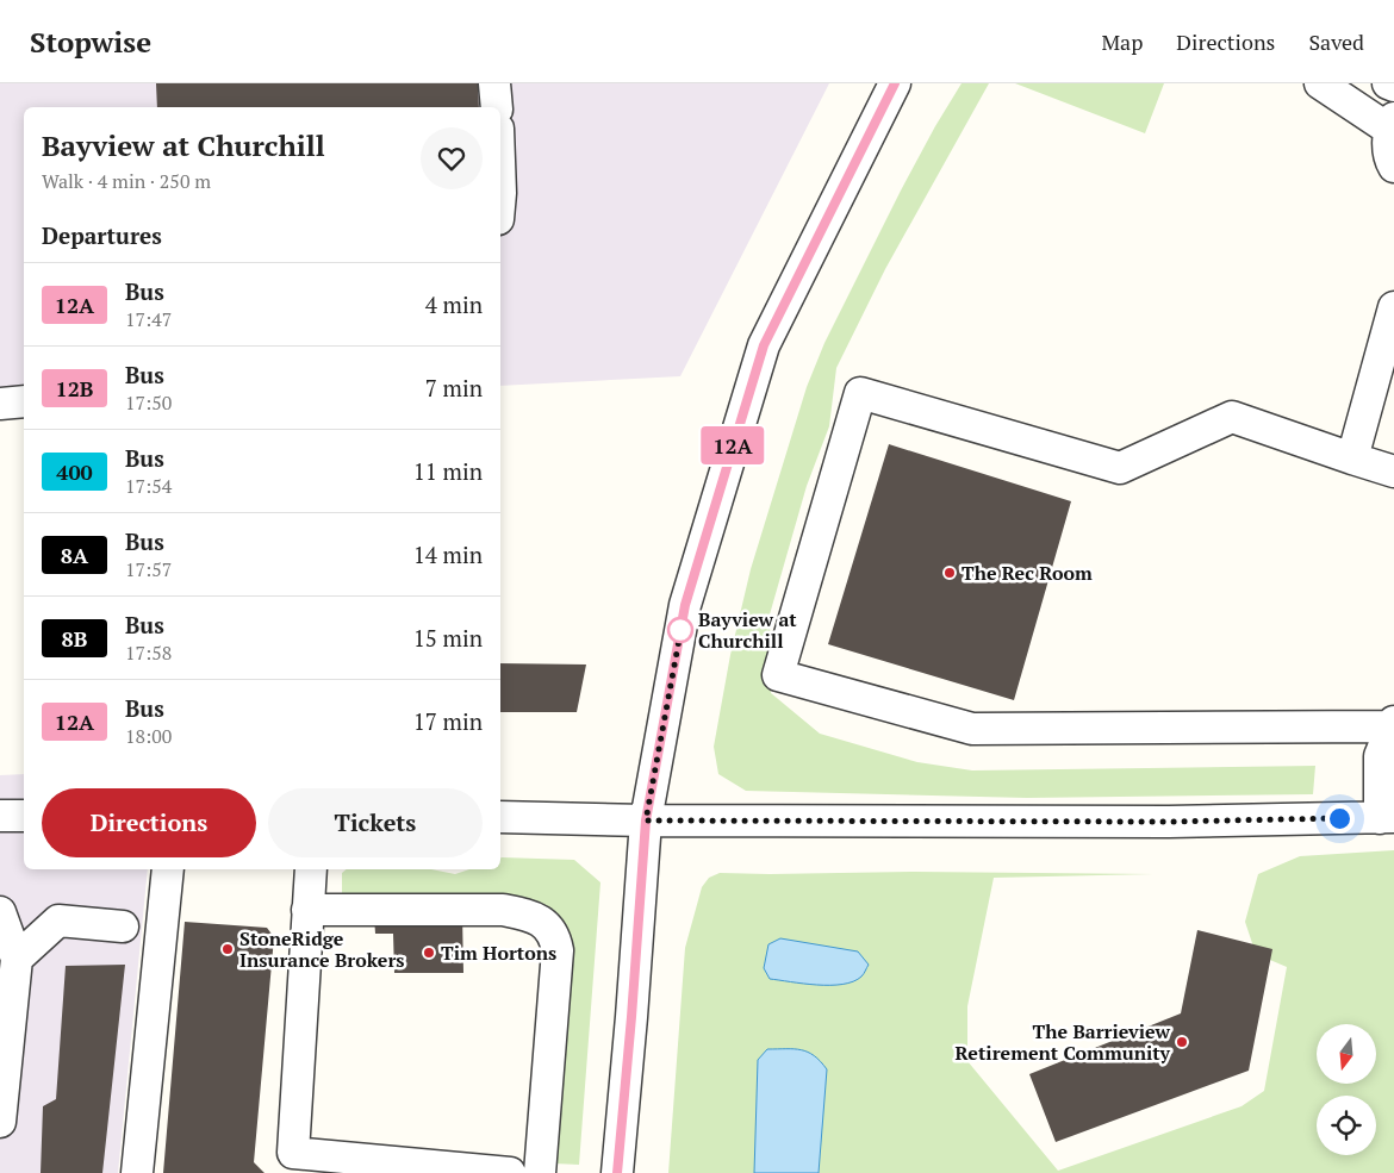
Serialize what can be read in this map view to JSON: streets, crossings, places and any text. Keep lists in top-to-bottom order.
{
  "places": [
    "The Rec Room",
    "Bayview at Churchill",
    "StoneRidge Insurance Brokers",
    "Tim Hortons",
    "The Barrieview Retirement Community"
  ],
  "lines": ["bus line 12A"],
  "north": "bottom",
  "page": {
    "header": "Stopwise",
    "nav": ["Map", "Directions", "Saved"],
    "on_map": "12A",
    "heading": [
      ["Bayview at Churchill", "Walk · 4 min · 250 m"],
      "Departures"
    ],
    "list": [
      {
        "mark": "12A",
        "name": "Bus",
        "note": "17:47",
        "value": "4 min"
      },
      {
        "mark": "12B",
        "name": "Bus",
        "note": "17:50",
        "value": "7 min"
      },
      {
        "mark": "400",
        "name": "Bus",
        "note": "17:54",
        "value": "11 min"
      },
      {
        "mark": "8A",
        "name": "Bus",
        "note": "17:57",
        "value": "14 min"
      },
      {
        "mark": "8B",
        "name": "Bus",
        "note": "17:58",
        "value": "15 min"
      },
      {
        "mark": "12A",
        "name": "Bus",
        "note": "18:00",
        "value": "17 min"
      }
    ],
    "buttons": ["Directions", "Tickets"]
  }
}
